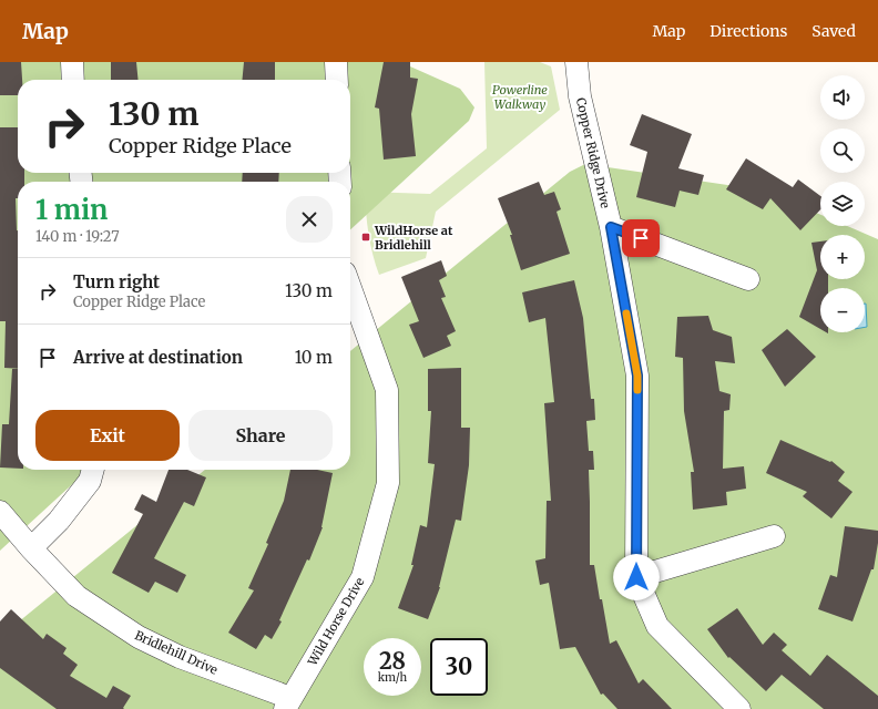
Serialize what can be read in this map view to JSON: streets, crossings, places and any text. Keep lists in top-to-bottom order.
{
  "streets": {
    "street": ["Copper Ridge Drive", "Wild Horse Drive", "Bridlehill Drive"]
  },
  "crossings": [
    ["Wild Horse Drive", "Bridlehill Drive"]
  ],
  "parks": ["Powerline Walkway"],
  "places": {
    "transit": ["WildHorse at Bridlehill"]
  },
  "page": {
    "header": "Map",
    "nav": ["Map", "Directions", "Saved"],
    "map_buttons": ["+", "−"],
    "turn": ["130 m", "Copper Ridge Place"],
    "heading": ["1 min", "140 m · 19:27"],
    "list": [
      {
        "name": "Turn right",
        "note": "Copper Ridge Place",
        "value": "130 m"
      },
      {
        "name": "Arrive at destination",
        "value": "10 m"
      }
    ],
    "buttons": ["Exit", "Share"],
    "speed": "28 km/h",
    "limit": "30"
  }
}
